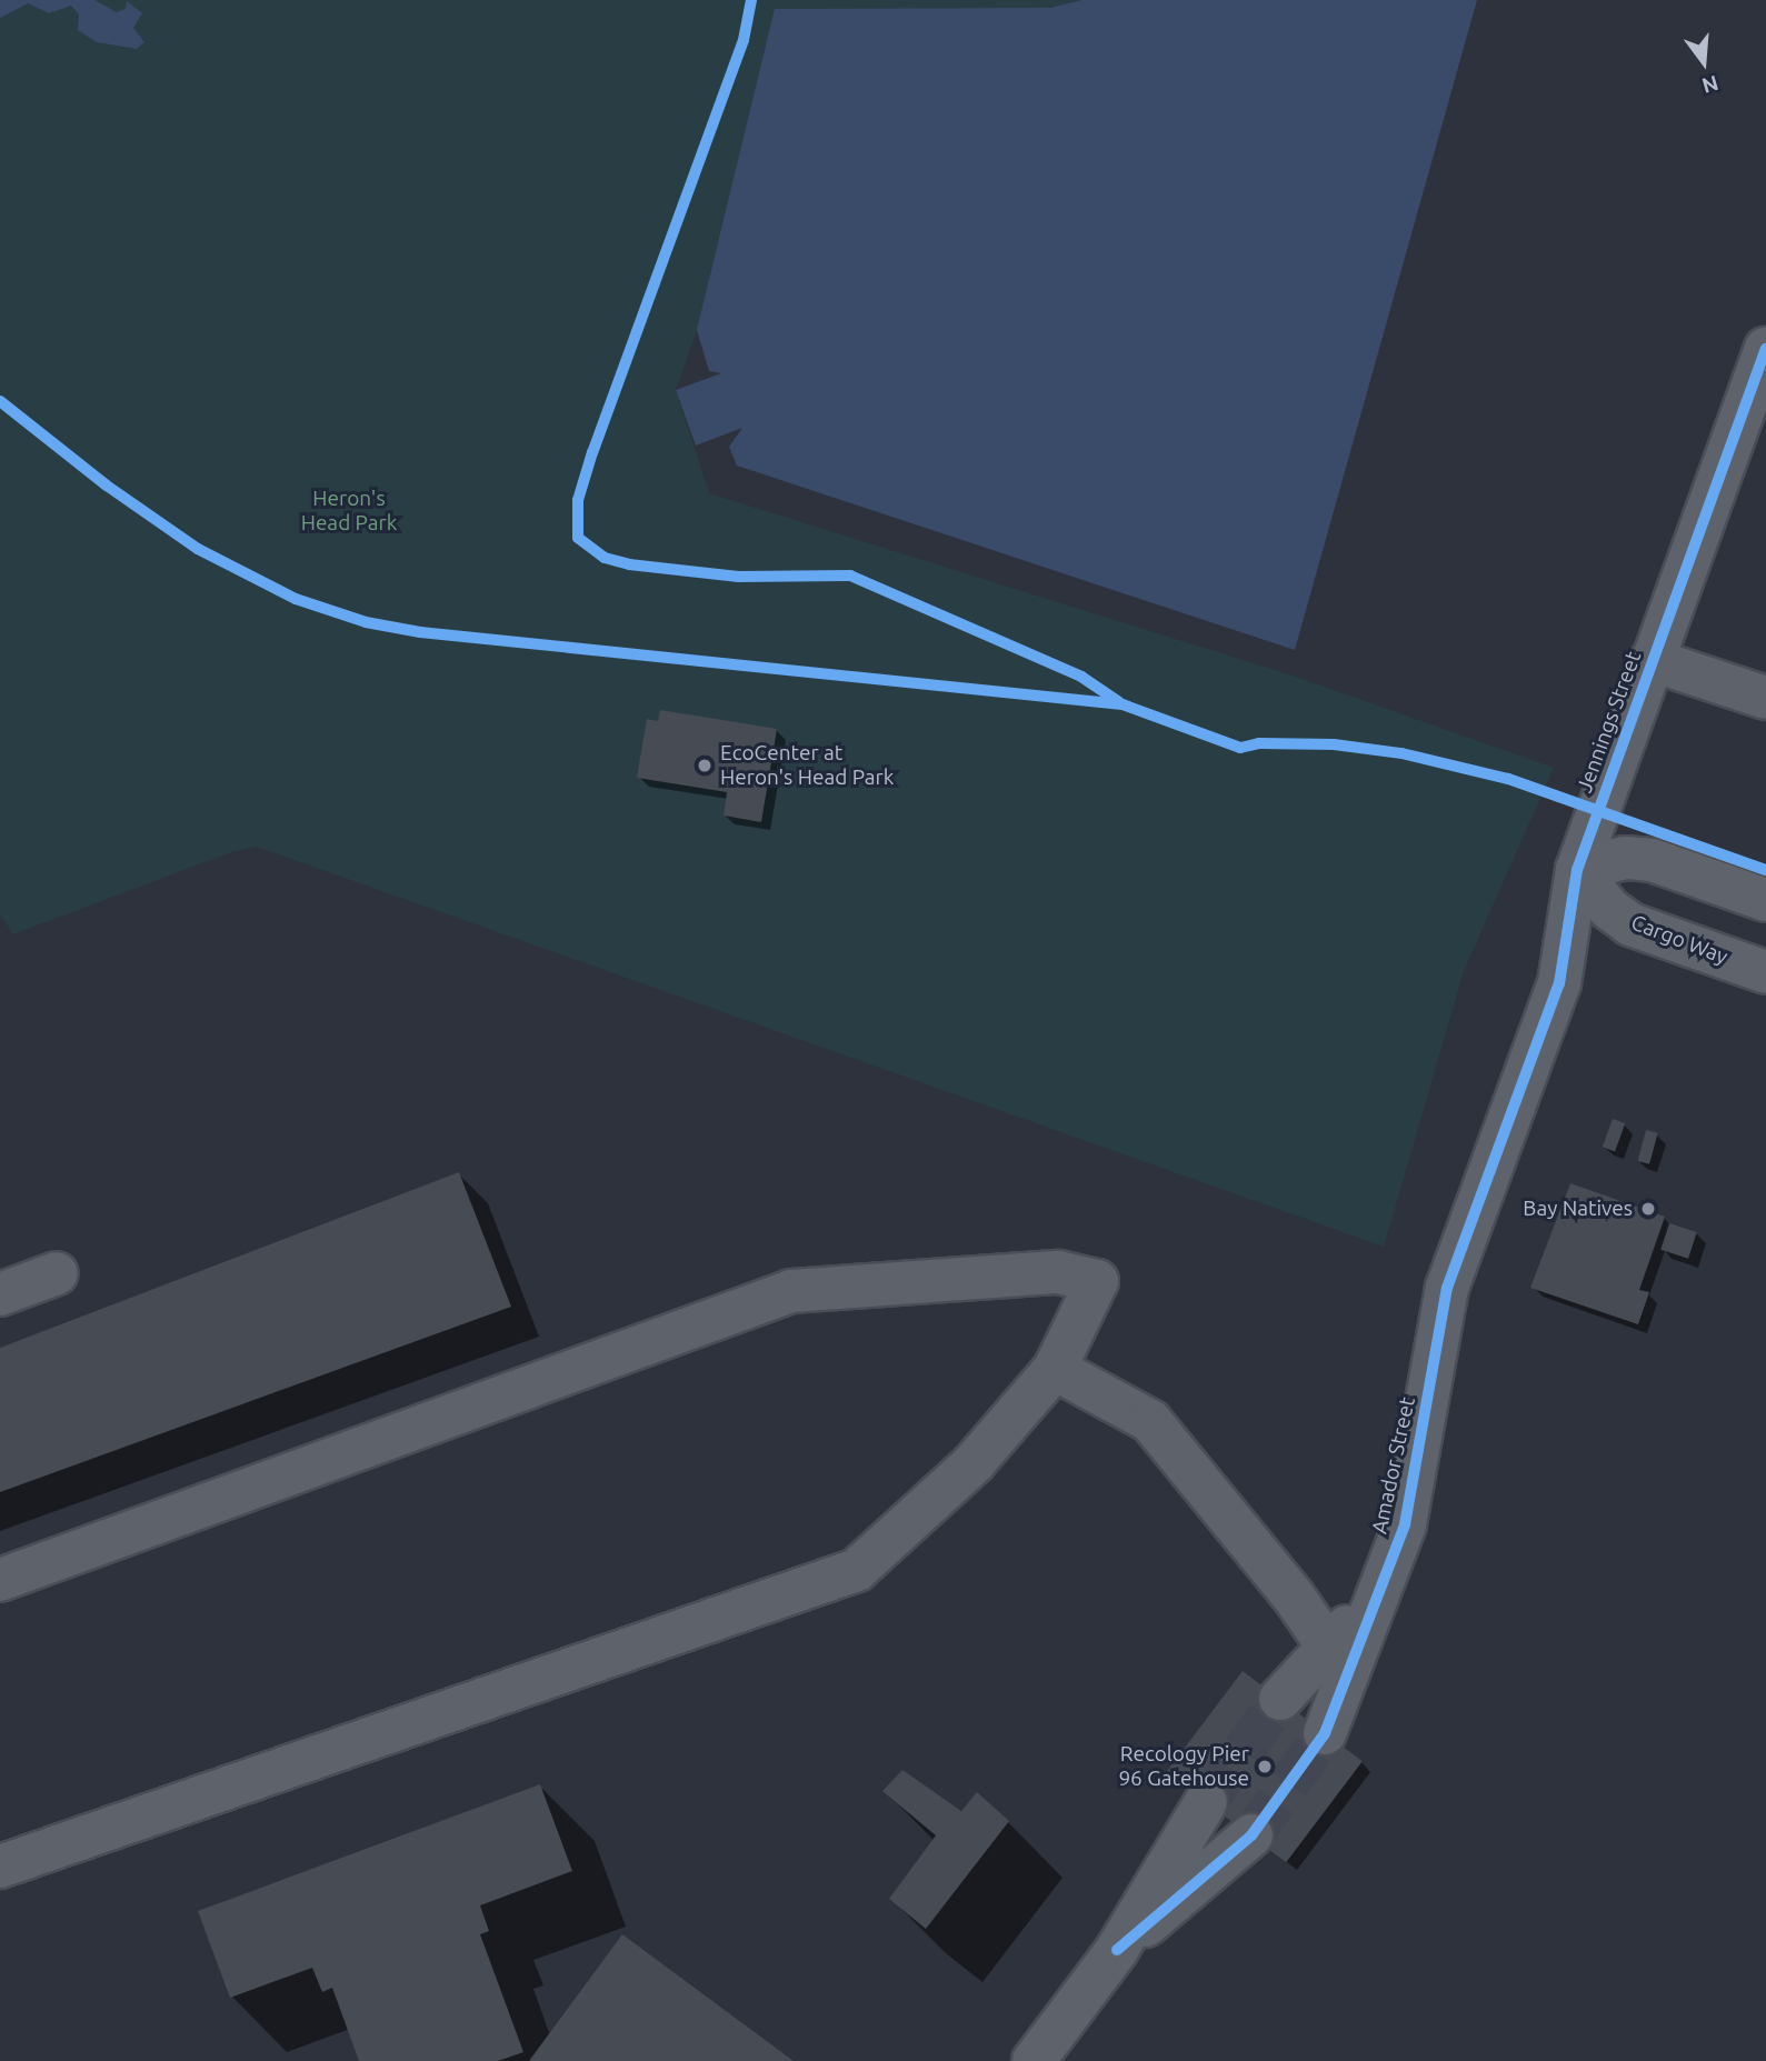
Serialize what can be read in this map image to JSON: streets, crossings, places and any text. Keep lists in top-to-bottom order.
{
  "streets": {
    "main road": ["Cargo Way"],
    "street": ["Jennings Street", "Amador Street"]
  },
  "crossings": [
    ["Jennings Street", "Cargo Way"],
    ["Jennings Street", "Amador Street"]
  ],
  "parks": ["Heron's Head Park"],
  "places": ["EcoCenter at Heron's Head Park", "Bay Natives", "Recology Pier 96 Gatehouse"],
  "north": "bottom"
}
